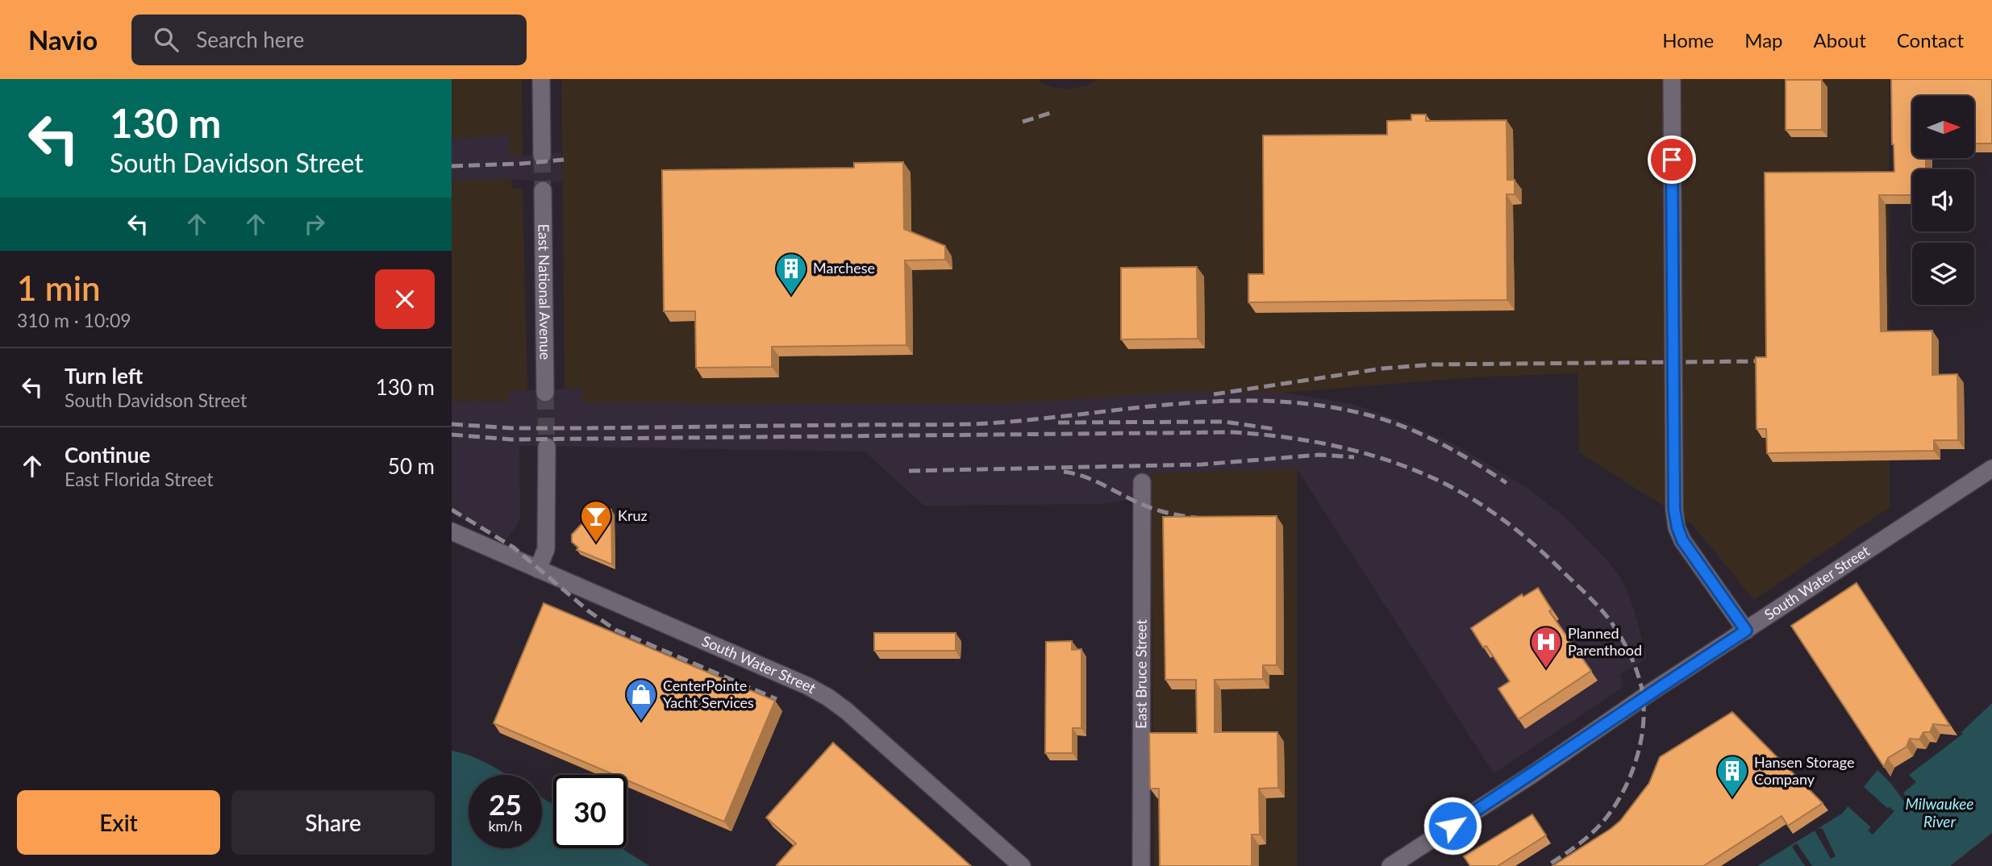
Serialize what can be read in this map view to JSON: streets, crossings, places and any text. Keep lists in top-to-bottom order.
{
  "streets": {
    "street": ["East National Avenue", "South Water Street", "East Bruce Street"]
  },
  "water": ["Milwaukee River"],
  "places": {
    "building": ["Marchese", "Hansen Storage Company"],
    "bar": ["Kruz"],
    "hospital": ["Planned Parenthood"],
    "shop": ["CenterPointe Yacht Services"]
  },
  "north": "right",
  "page": {
    "header": "Navio",
    "search": "Search here",
    "nav": [
      "Home",
      "Map",
      "About",
      "Contact"
    ],
    "turn": ["130 m", "South Davidson Street"],
    "heading": ["1 min", "310 m · 10:09"],
    "list": [
      {
        "name": "Turn left",
        "note": "South Davidson Street",
        "value": "130 m"
      },
      {
        "name": "Continue",
        "note": "East Florida Street",
        "value": "50 m"
      }
    ],
    "speed": "25 km/h",
    "limit": "30",
    "buttons": ["Exit", "Share"]
  }
}
